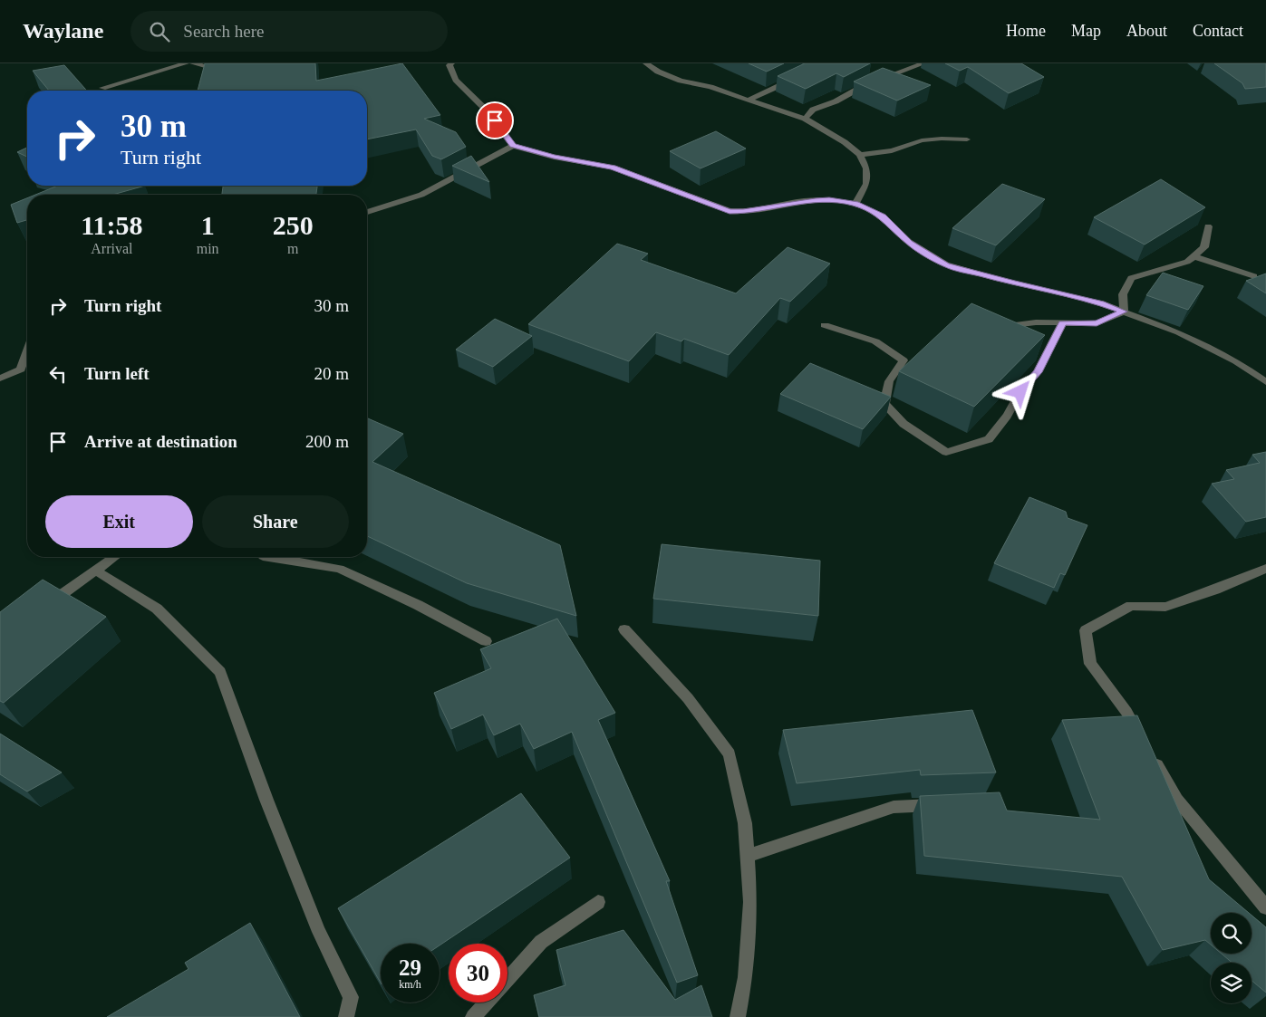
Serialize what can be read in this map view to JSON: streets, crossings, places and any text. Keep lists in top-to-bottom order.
{
  "page": {
    "header": "Waylane",
    "search": "Search here",
    "nav": [
      "Home",
      "Map",
      "About",
      "Contact"
    ],
    "turn": ["30 m", "Turn right"],
    "eta": [
      "11:58",
      "Arrival",
      "1",
      "min",
      "250",
      "m"
    ],
    "list": [
      {
        "name": "Turn right",
        "value": "30 m"
      },
      {
        "name": "Turn left",
        "value": "20 m"
      },
      {
        "name": "Arrive at destination",
        "value": "200 m"
      }
    ],
    "buttons": ["Exit", "Share"],
    "speed": "29 km/h",
    "limit": "30"
  }
}
